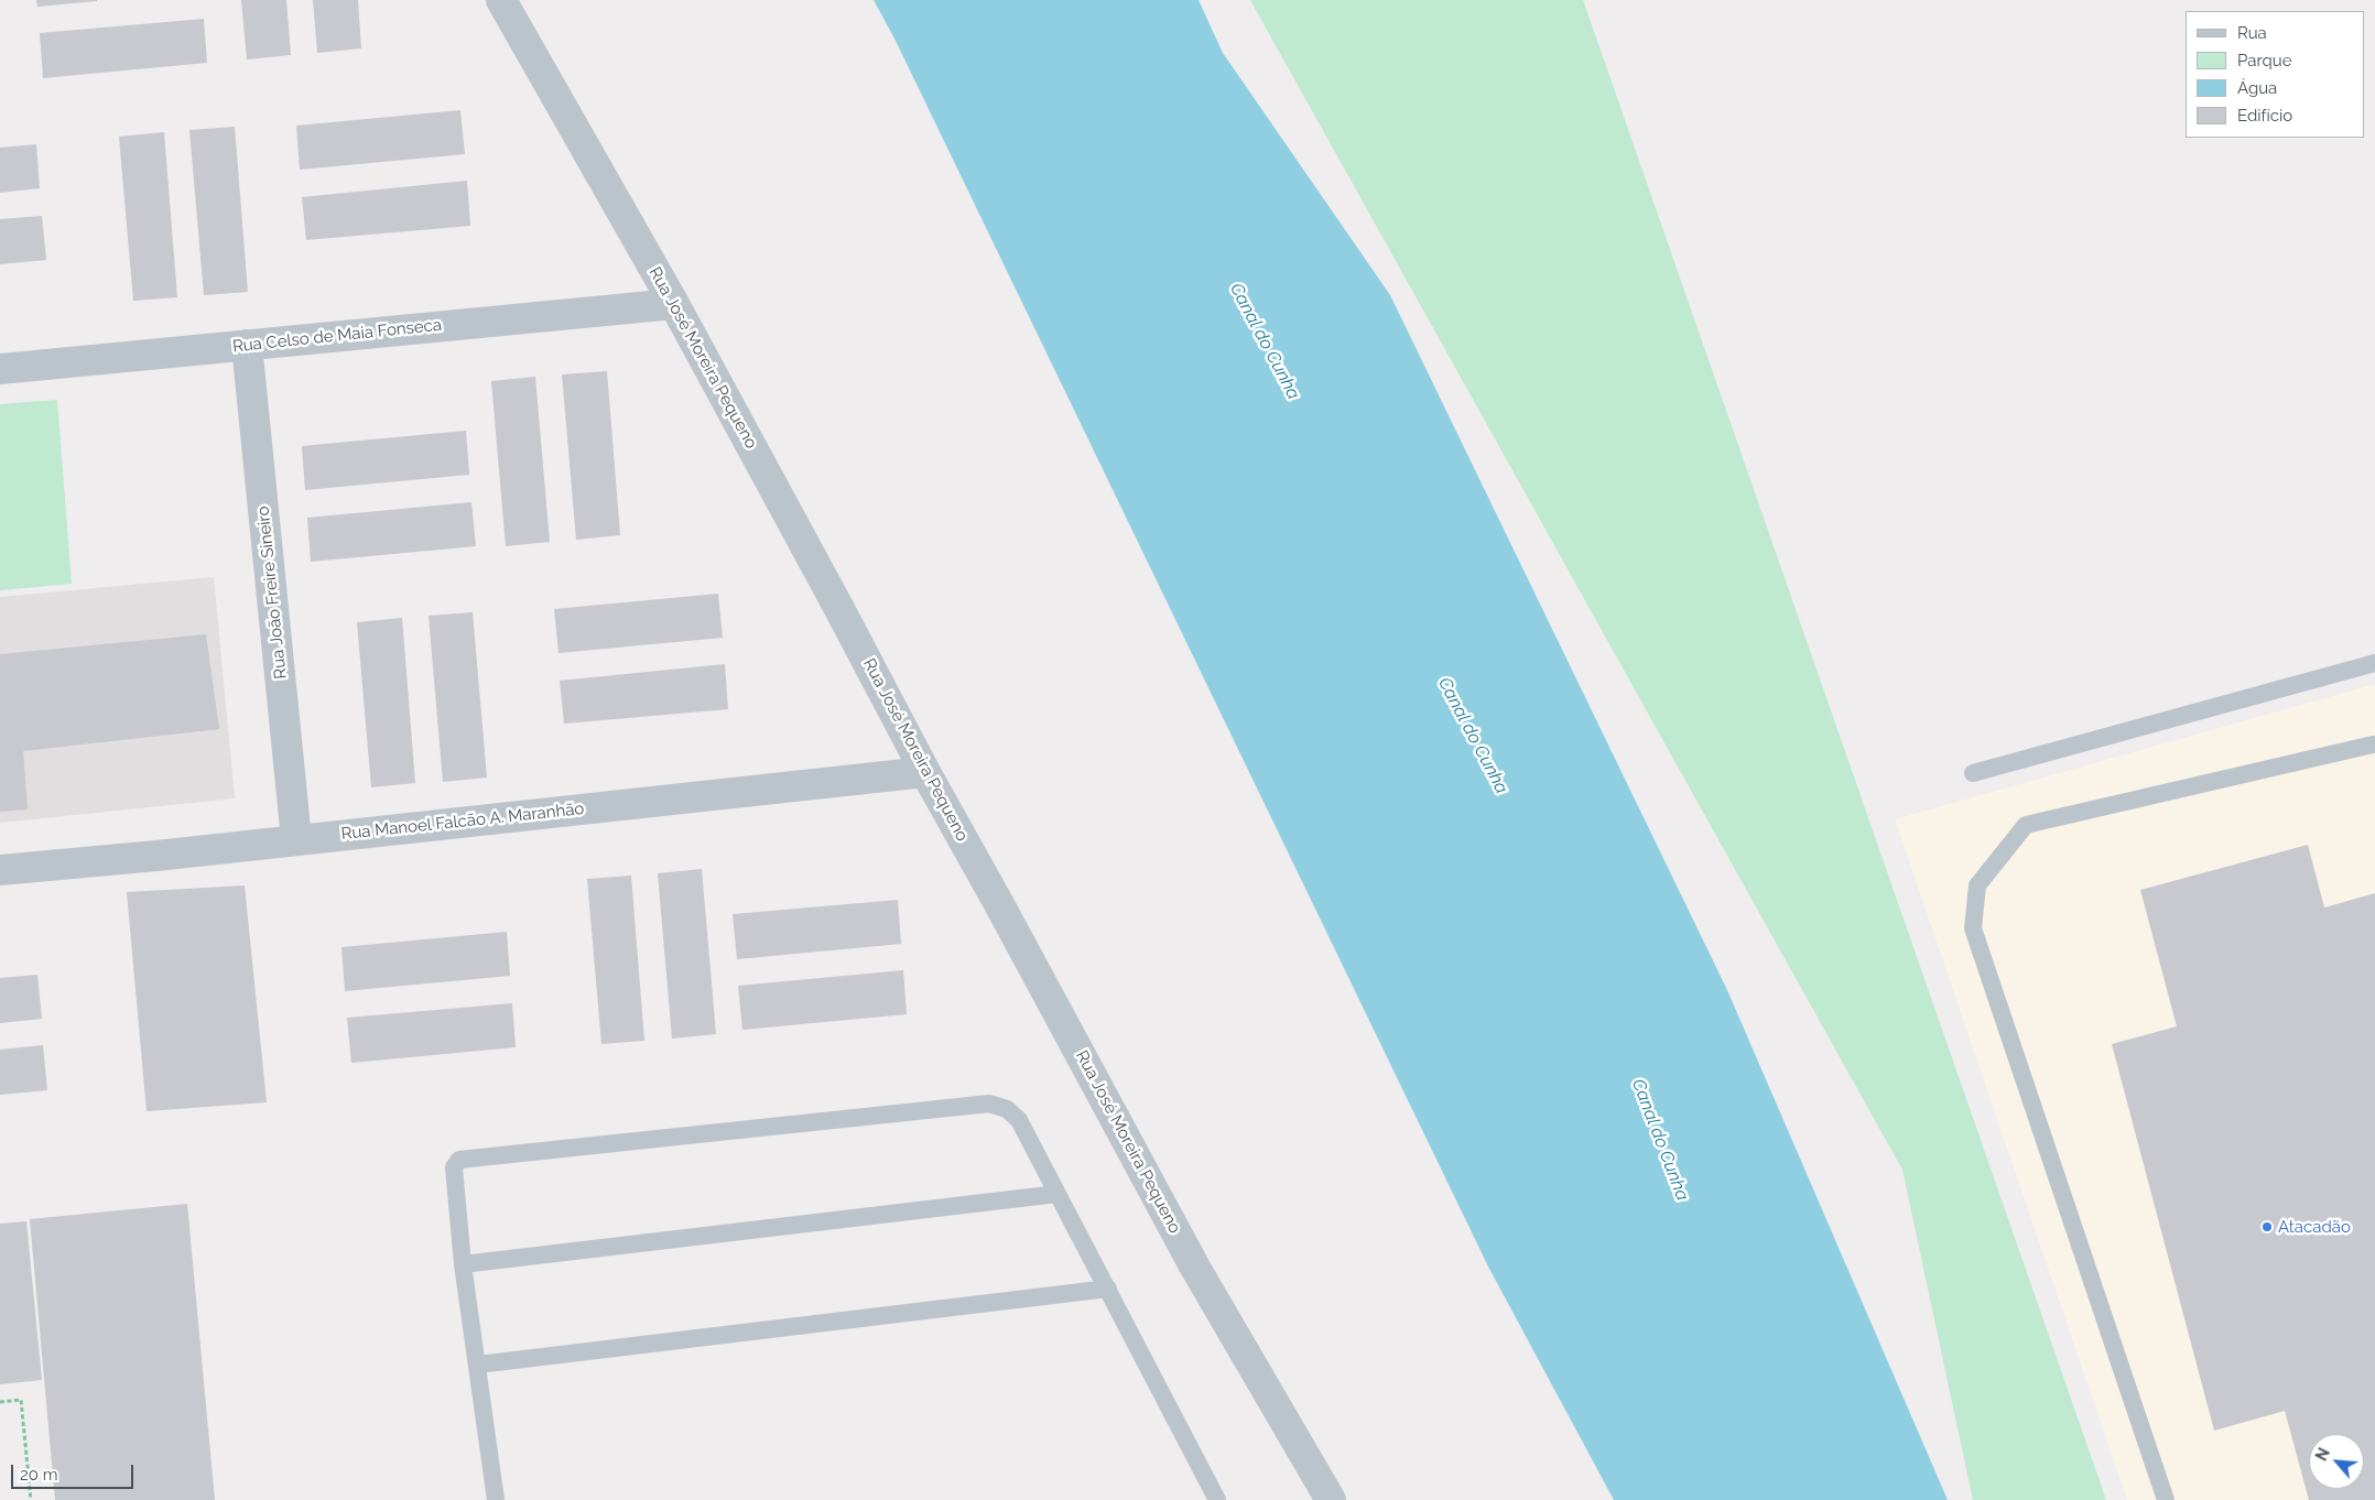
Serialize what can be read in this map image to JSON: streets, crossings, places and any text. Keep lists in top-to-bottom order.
{
  "streets": {
    "street": [
      "Rua Celso de Maia Fonseca",
      "Rua José Moreira Pequeno",
      "Rua João Freire Sineiro",
      "Rua Manoel Falcão A. Maranhão"
    ]
  },
  "crossings": [
    ["Rua Celso de Maia Fonseca", "Rua José Moreira Pequeno"],
    ["Rua Celso de Maia Fonseca", "Rua João Freire Sineiro"],
    ["Rua José Moreira Pequeno", "Rua Manoel Falcão A. Maranhão"],
    ["Rua João Freire Sineiro", "Rua Manoel Falcão A. Maranhão"]
  ],
  "water": ["Canal do Cunha"],
  "places": ["Atacadão"],
  "legend": [
    "Rua",
    "Parque",
    "Água",
    "Edifício"
  ],
  "scale_bar": "20 m",
  "north": "top left"
}
